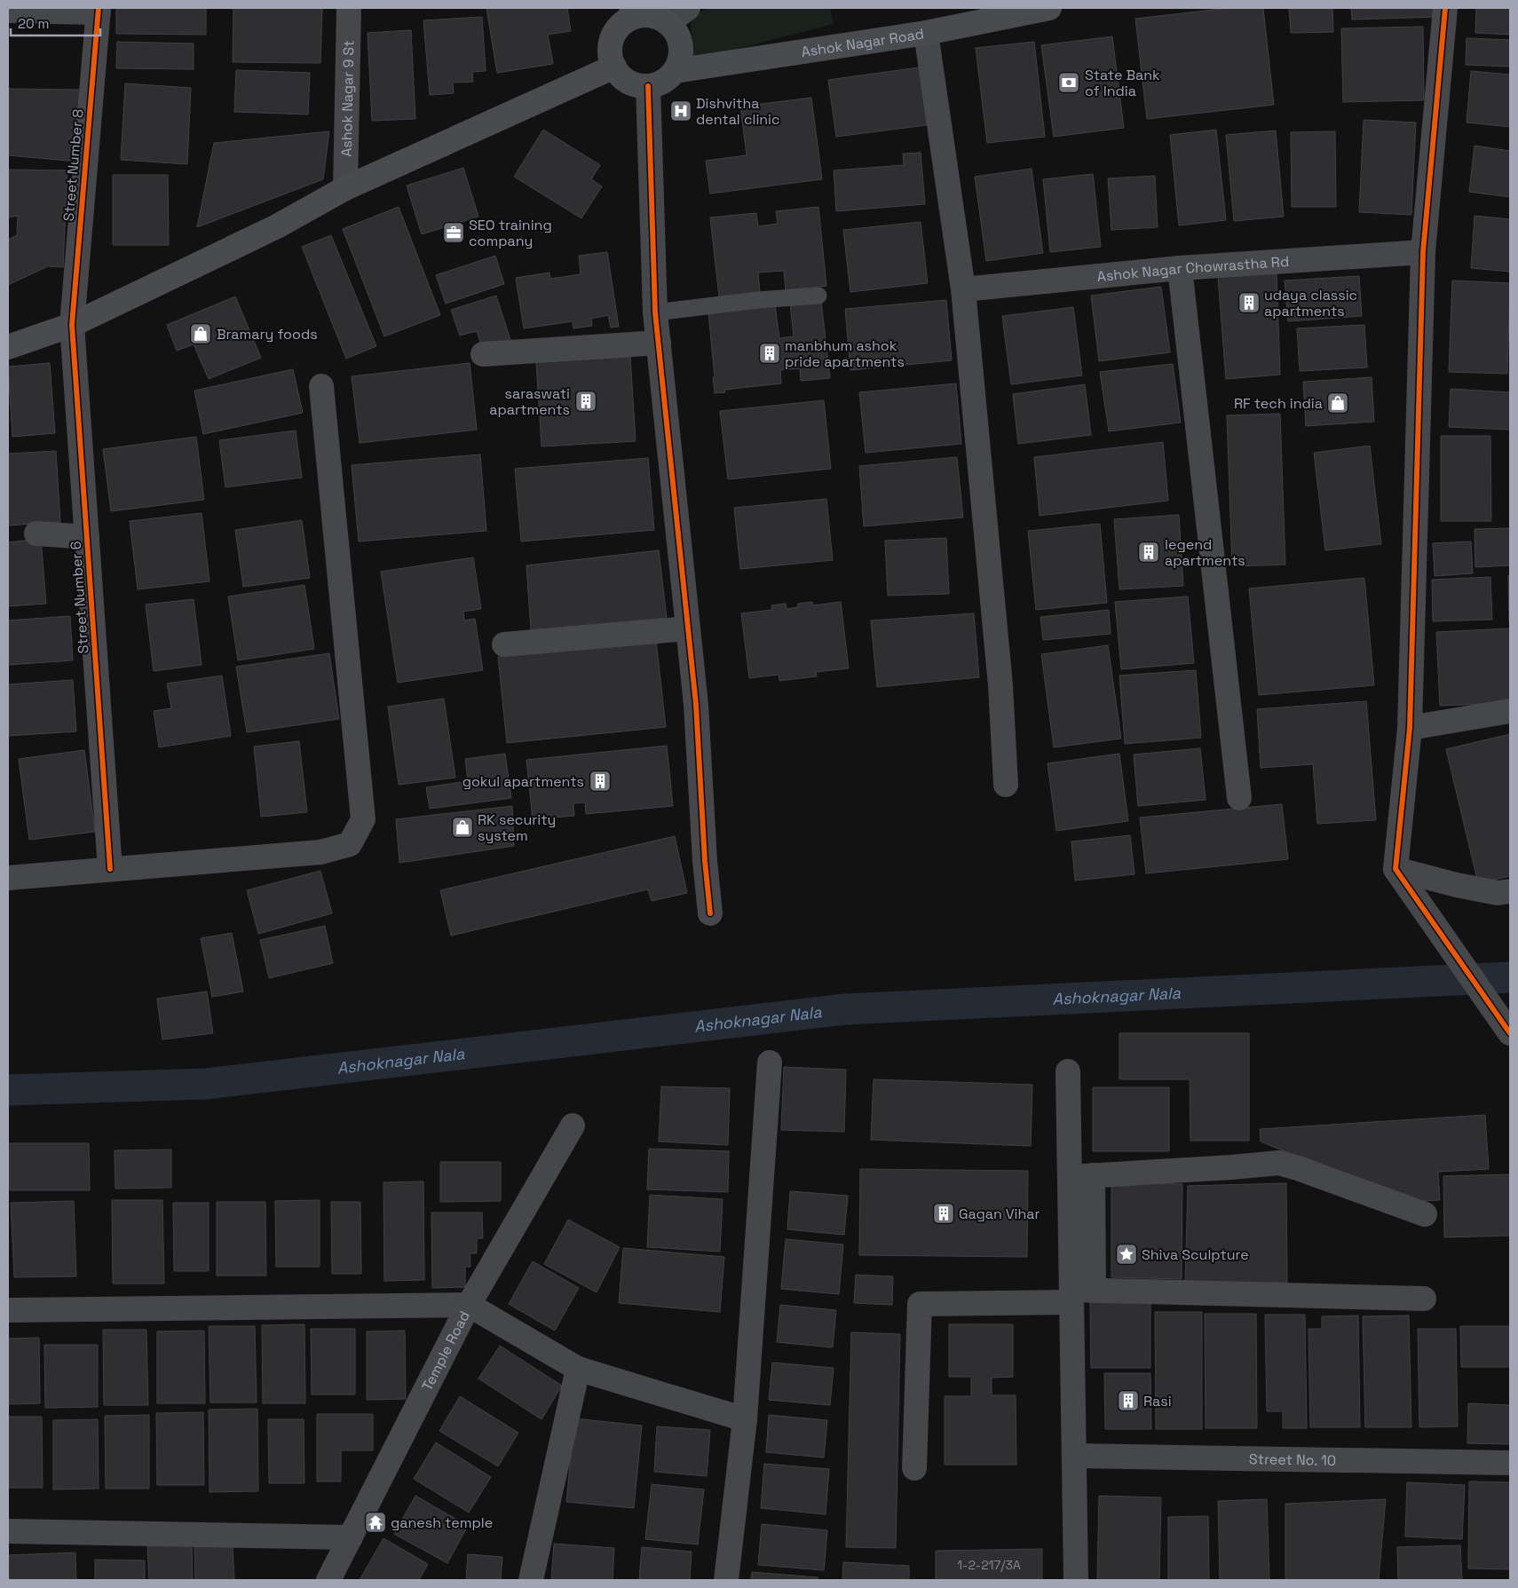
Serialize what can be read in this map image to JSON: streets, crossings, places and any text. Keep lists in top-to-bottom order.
{
  "streets": {
    "main road": ["Ashok Nagar Road"],
    "street": [
      "Ashok Nagar 9 St",
      "Street Number 8",
      "Ashok Nagar Chowrastha Rd",
      "Street Number 6",
      "Temple Road",
      "Street No. 10"
    ]
  },
  "crossings": [
    ["Street Number 8", "Street Number 6"]
  ],
  "water": ["Ashoknagar Nala"],
  "places": {
    "bank": ["State Bank of India"],
    "hospital": ["Dishvitha dental clinic"],
    "office": ["SEO training company"],
    "building": [
      "udaya classic apartments",
      "manbhum ashok pride apartments",
      "saraswati apartments",
      "legend apartments",
      "gokul apartments",
      "Gagan Vihar",
      "Rasi"
    ],
    "shop": ["Bramary foods", "RF tech india", "RK security system"],
    "place": ["Shiva Sculpture"],
    "temple": ["ganesh temple"]
  },
  "house_numbers": ["1-2-217/3A"],
  "scale_bar": "20 m"
}
